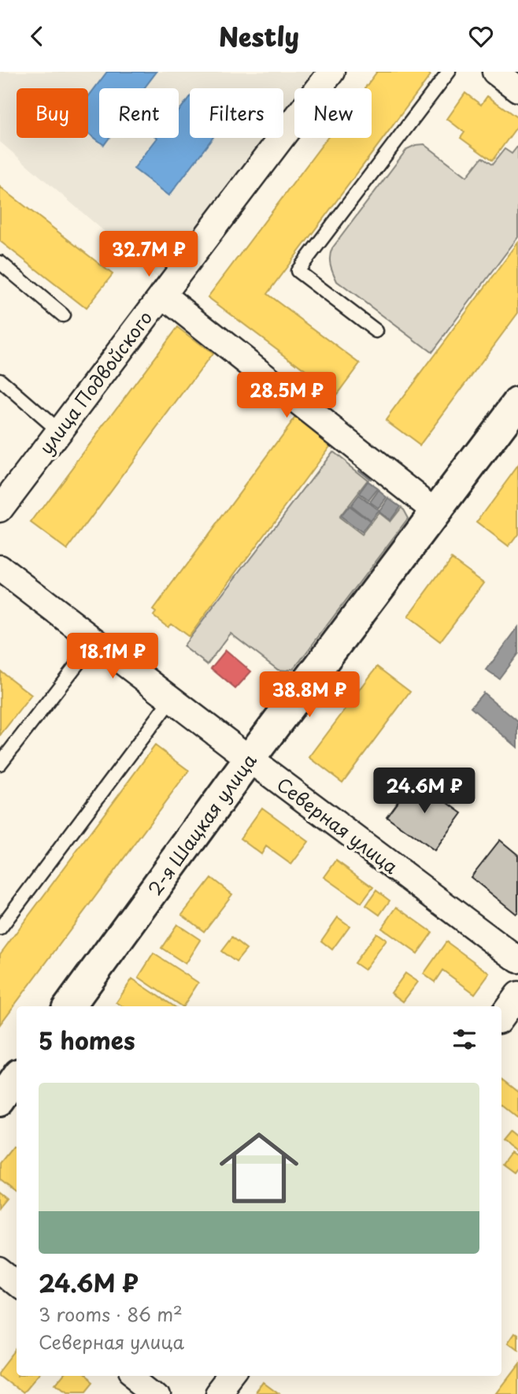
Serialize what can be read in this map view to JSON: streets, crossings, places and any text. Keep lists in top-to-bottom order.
{
  "streets": {
    "street": ["улица Подвойского", "2-я Шацкая улица", "Северная улица"]
  },
  "crossings": [
    ["2-я Шацкая улица", "Северная улица"]
  ],
  "page": {
    "header": "Nestly",
    "chip": [
      "Buy",
      "Rent",
      "Filters",
      "New"
    ],
    "price": [
      "32.7M ₽",
      "28.5M ₽",
      "18.1M ₽",
      "38.8M ₽",
      "24.6M ₽"
    ],
    "heading": "5 homes",
    "list": [
      {
        "name": "24.6M ₽",
        "note": "3 rooms · 86 m² · Северная улица"
      }
    ]
  }
}
